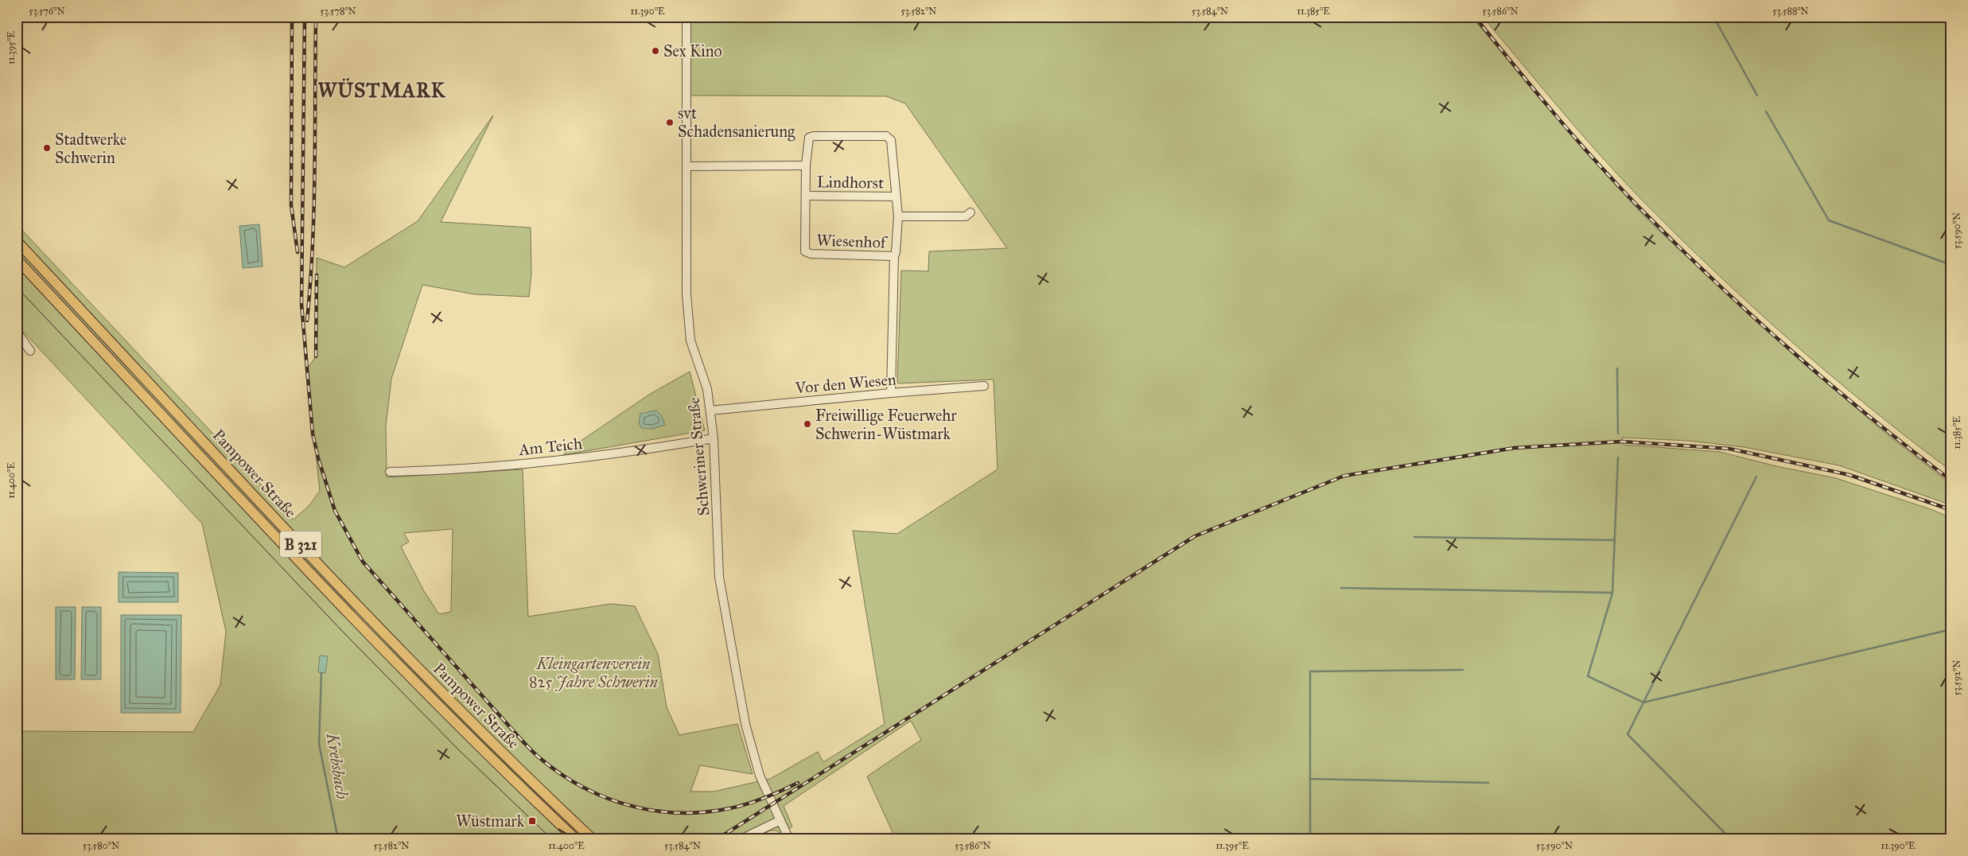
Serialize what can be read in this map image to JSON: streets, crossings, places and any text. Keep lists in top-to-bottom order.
{
  "streets": {
    "main road": ["Pampower Straße", "B 321"],
    "street": [
      "Lindhorst",
      "Wiesenhof",
      "Vor den Wiesen",
      "Am Teich",
      "Schweriner Straße"
    ]
  },
  "crossings": [
    ["Lindhorst", "Wiesenhof"],
    ["Wiesenhof", "Vor den Wiesen"],
    ["Vor den Wiesen", "Schweriner Straße"],
    ["Am Teich", "Schweriner Straße"]
  ],
  "districts": ["WÜSTMARK"],
  "water": ["Krebsbach"],
  "parks": ["Kleingartenverein 825 Jahre Schwerin"],
  "places": {
    "other": [
      "Sex Kino",
      "svt Schadensanierung",
      "Stadtwerke Schwerin",
      "Freiwillige Feuerwehr Schwerin-Wüstmark"
    ],
    "transit": ["Wüstmark"]
  },
  "coordinates": [
    "53.576°N",
    "53.578°N",
    "11.390°E",
    "53.582°N",
    "53.584°N",
    "11.385°E",
    "53.586°N",
    "53.588°N",
    "11.395°E",
    "53.590°N",
    "11.400°E",
    "53.592°N",
    "53.580°N"
  ]
}
